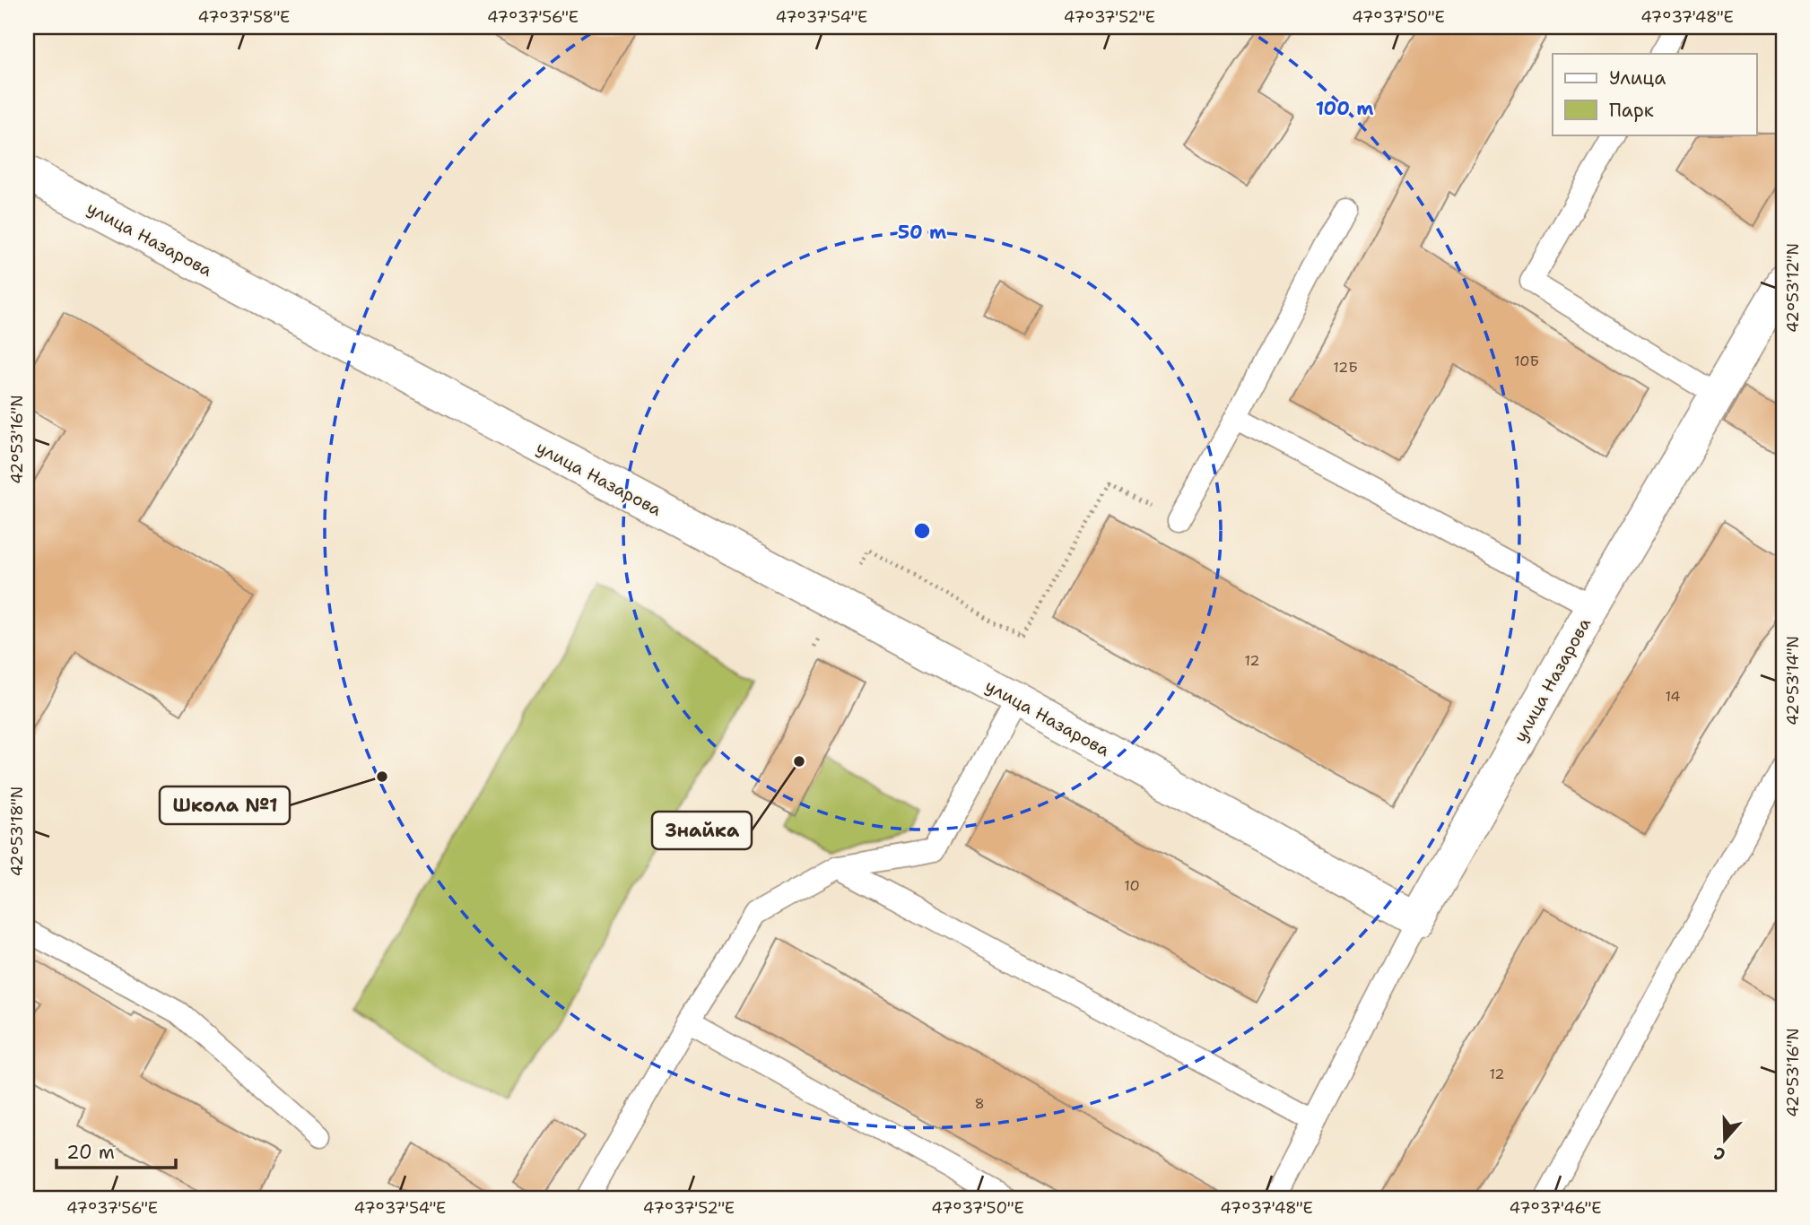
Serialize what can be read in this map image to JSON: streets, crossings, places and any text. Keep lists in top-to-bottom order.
{
  "streets": {
    "street": ["улица Назарова"]
  },
  "places": ["Знайка", "Школа №1"],
  "house_numbers": [
    "10Б",
    "12Б",
    "12",
    "14",
    "10",
    "12",
    "8"
  ],
  "legend": ["Улица", "Парк"],
  "scale_bar": "20 m",
  "north": "bottom",
  "coordinates": [
    "47°37'58\"E",
    "47°37'56\"E",
    "47°37'54\"E",
    "47°37'52\"E",
    "47°37'50\"E",
    "47°37'48\"E",
    "42°53'12\"N",
    "42°53'16\"N",
    "42°53'14\"N",
    "42°53'18\"N",
    "47°37'46\"E"
  ],
  "rings": ["100 m", "50 m"]
}
